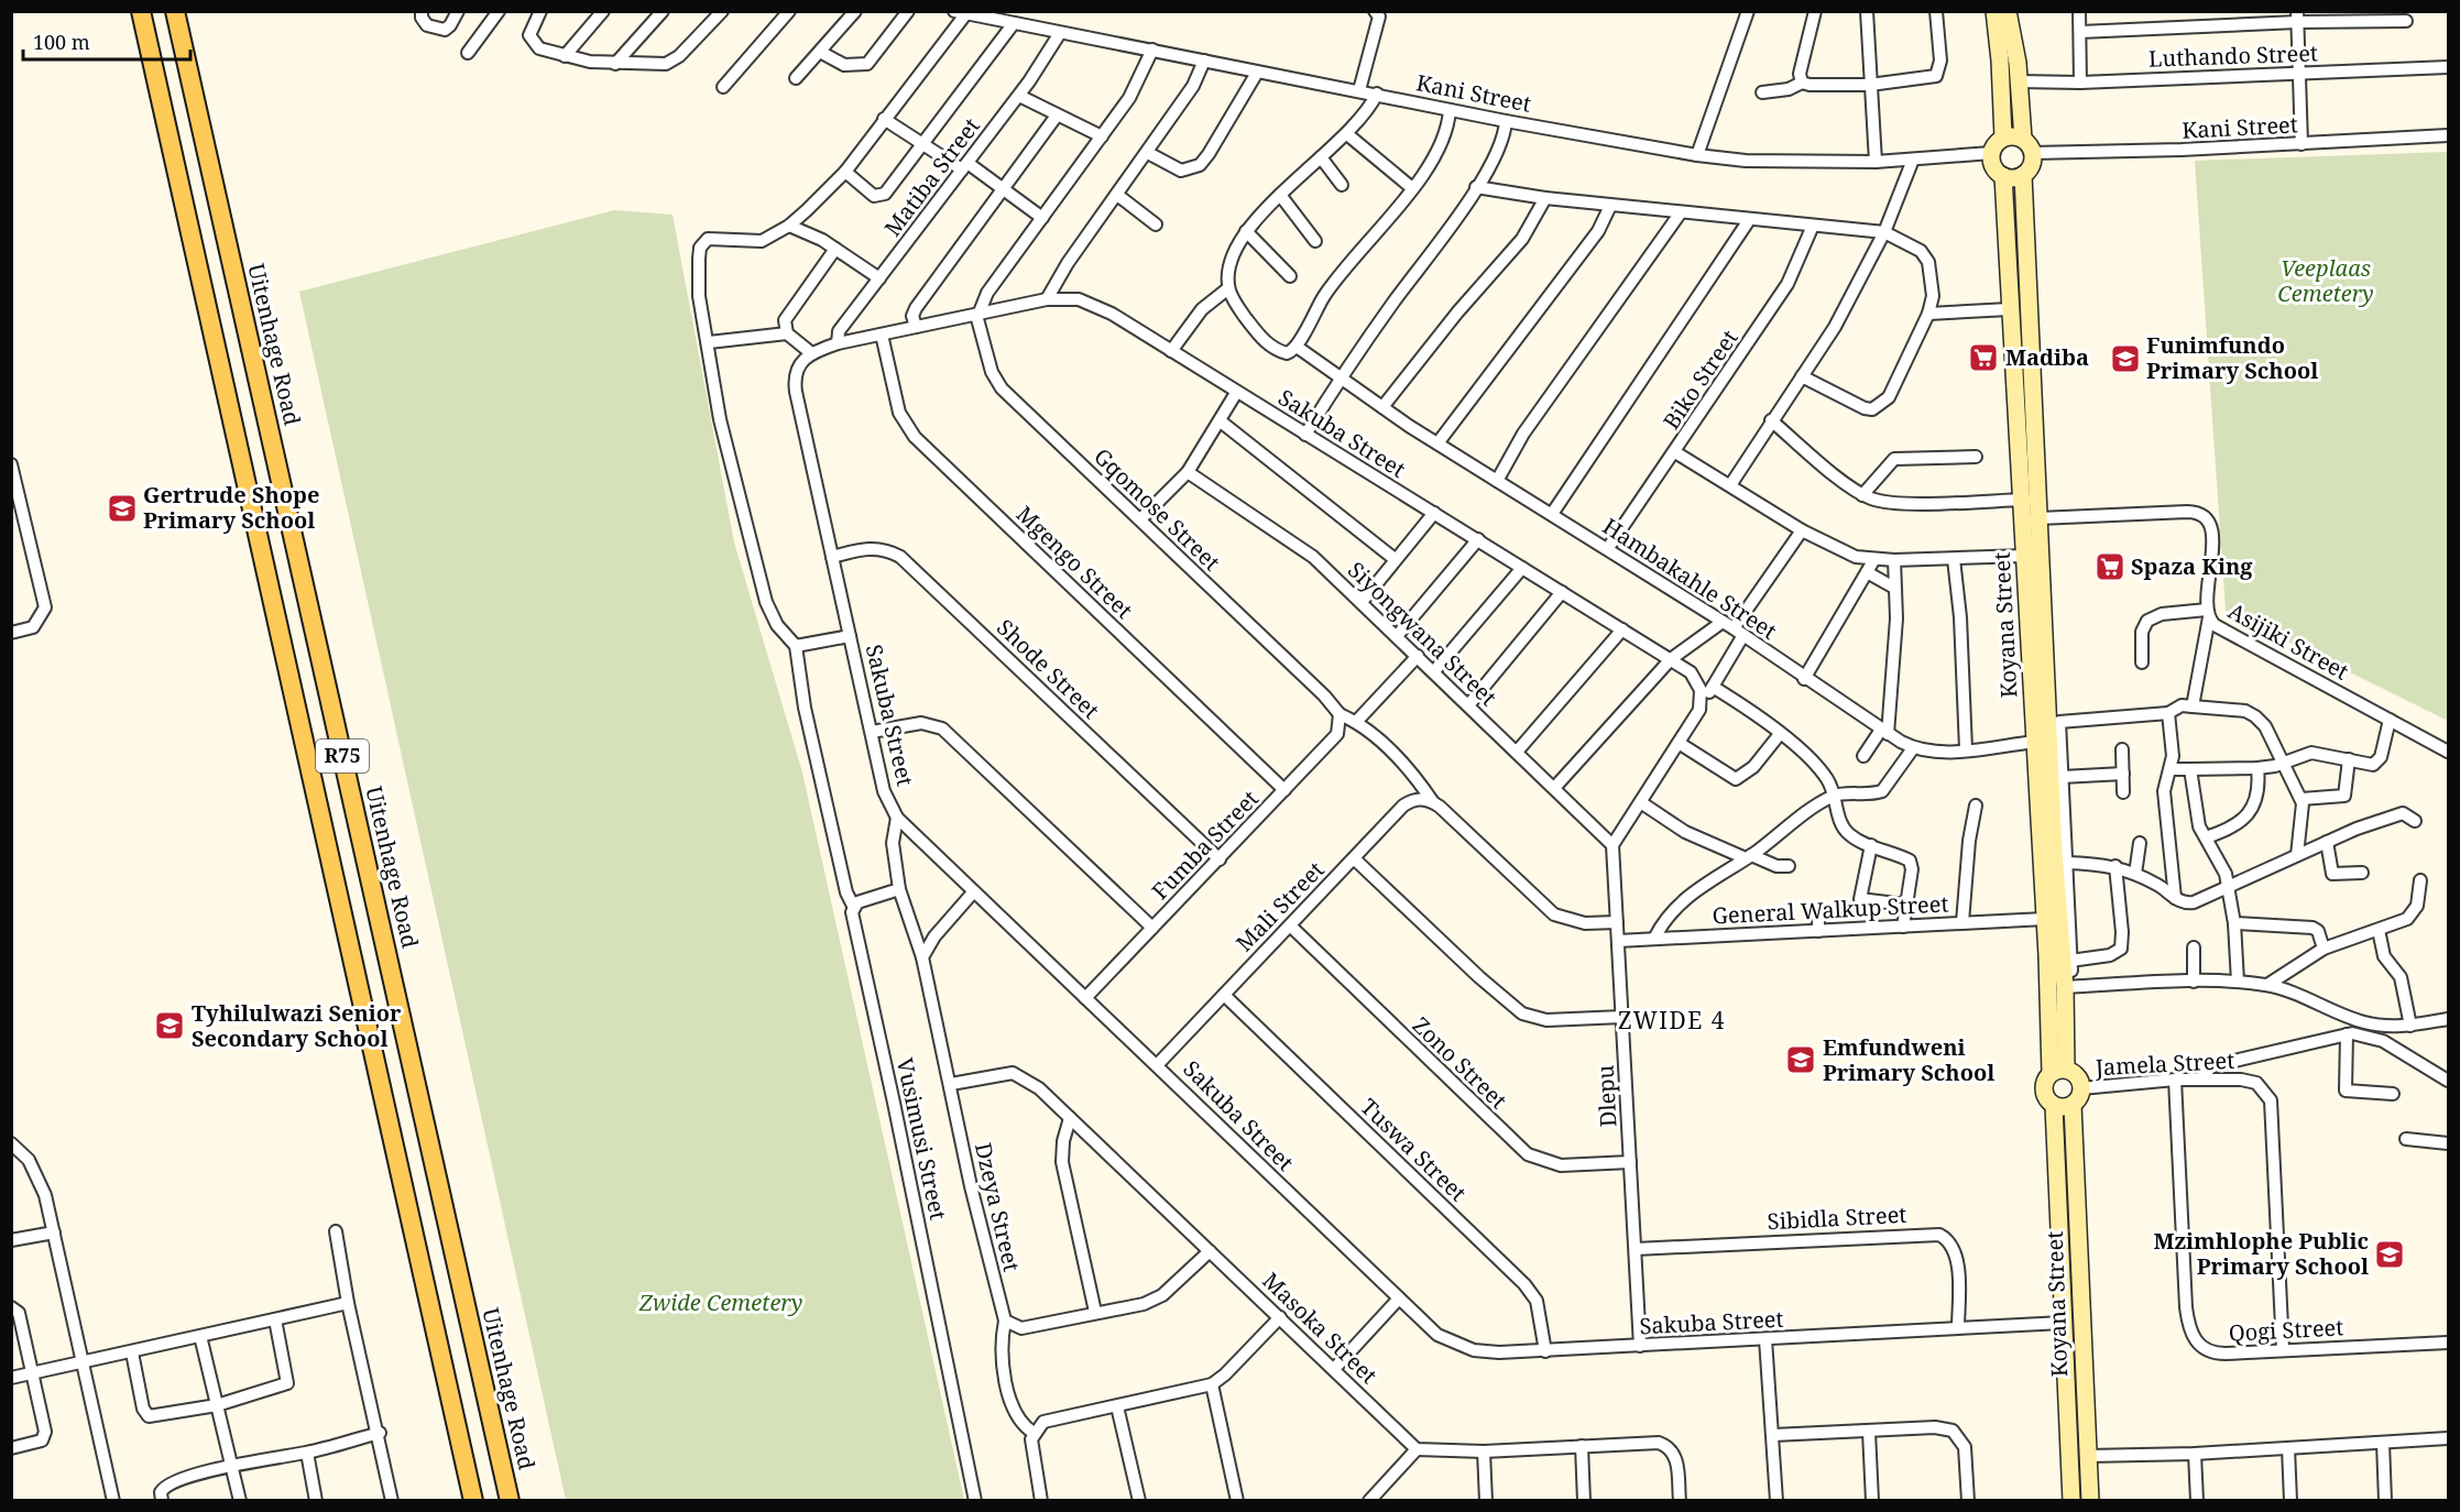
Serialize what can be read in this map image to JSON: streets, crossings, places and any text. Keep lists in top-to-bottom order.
{
  "streets": {
    "main road": ["Uitenhage Road", "Koyana Street", "R75"],
    "street": [
      "Luthando Street",
      "Kani Street",
      "Matiba Street",
      "Biko Street",
      "Sakuba Street",
      "Gqomose Street",
      "Mgengo Street",
      "Hambakahle Street",
      "Siyongwana Street",
      "Asijiki Street",
      "Shode Street",
      "Fumba Street",
      "Mali Street",
      "General Walkup Street",
      "Zono Street",
      "Jamela Street",
      "Dlepu",
      "Vusimusi Street",
      "Tuswa Street",
      "Dzeya Street",
      "Sibidla Street",
      "Masoka Street",
      "Qogi Street"
    ]
  },
  "crossings": [
    ["Kani Street", "Matiba Street"],
    ["Kani Street", "Koyana Street"],
    ["Matiba Street", "Sakuba Street"],
    ["Biko Street", "Hambakahle Street"],
    ["Sakuba Street", "Gqomose Street"],
    ["Sakuba Street", "Mgengo Street"],
    ["Sakuba Street", "Koyana Street"],
    ["Sakuba Street", "Shode Street"],
    ["Sakuba Street", "Fumba Street"],
    ["Sakuba Street", "Mali Street"],
    ["Sakuba Street", "Dlepu"],
    ["Sakuba Street", "Tuswa Street"],
    ["Sakuba Street", "Sibidla Street"],
    ["Gqomose Street", "Fumba Street"],
    ["Mgengo Street", "Fumba Street"],
    ["Hambakahle Street", "Koyana Street"],
    ["Koyana Street", "Asijiki Street"],
    ["Koyana Street", "General Walkup Street"],
    ["Koyana Street", "Jamela Street"],
    ["Siyongwana Street", "Dlepu"],
    ["Shode Street", "Fumba Street"],
    ["Mali Street", "Zono Street"],
    ["Mali Street", "Tuswa Street"],
    ["General Walkup Street", "Dlepu"],
    ["Zono Street", "Dlepu"],
    ["Jamela Street", "Qogi Street"],
    ["Dlepu", "Sibidla Street"],
    ["Dzeya Street", "Masoka Street"]
  ],
  "districts": ["ZWIDE 4"],
  "parks": ["Veeplaas Cemetery", "Zwide Cemetery"],
  "places": {
    "supermarket": ["Madiba", "Spaza King"],
    "school or university": [
      "Funimfundo Primary School",
      "Gertrude Shope Primary School",
      "Tyhilulwazi Senior Secondary School",
      "Emfundweni Primary School",
      "Mzimhlophe Public Primary School"
    ]
  },
  "scale_bar": "100 m"
}
